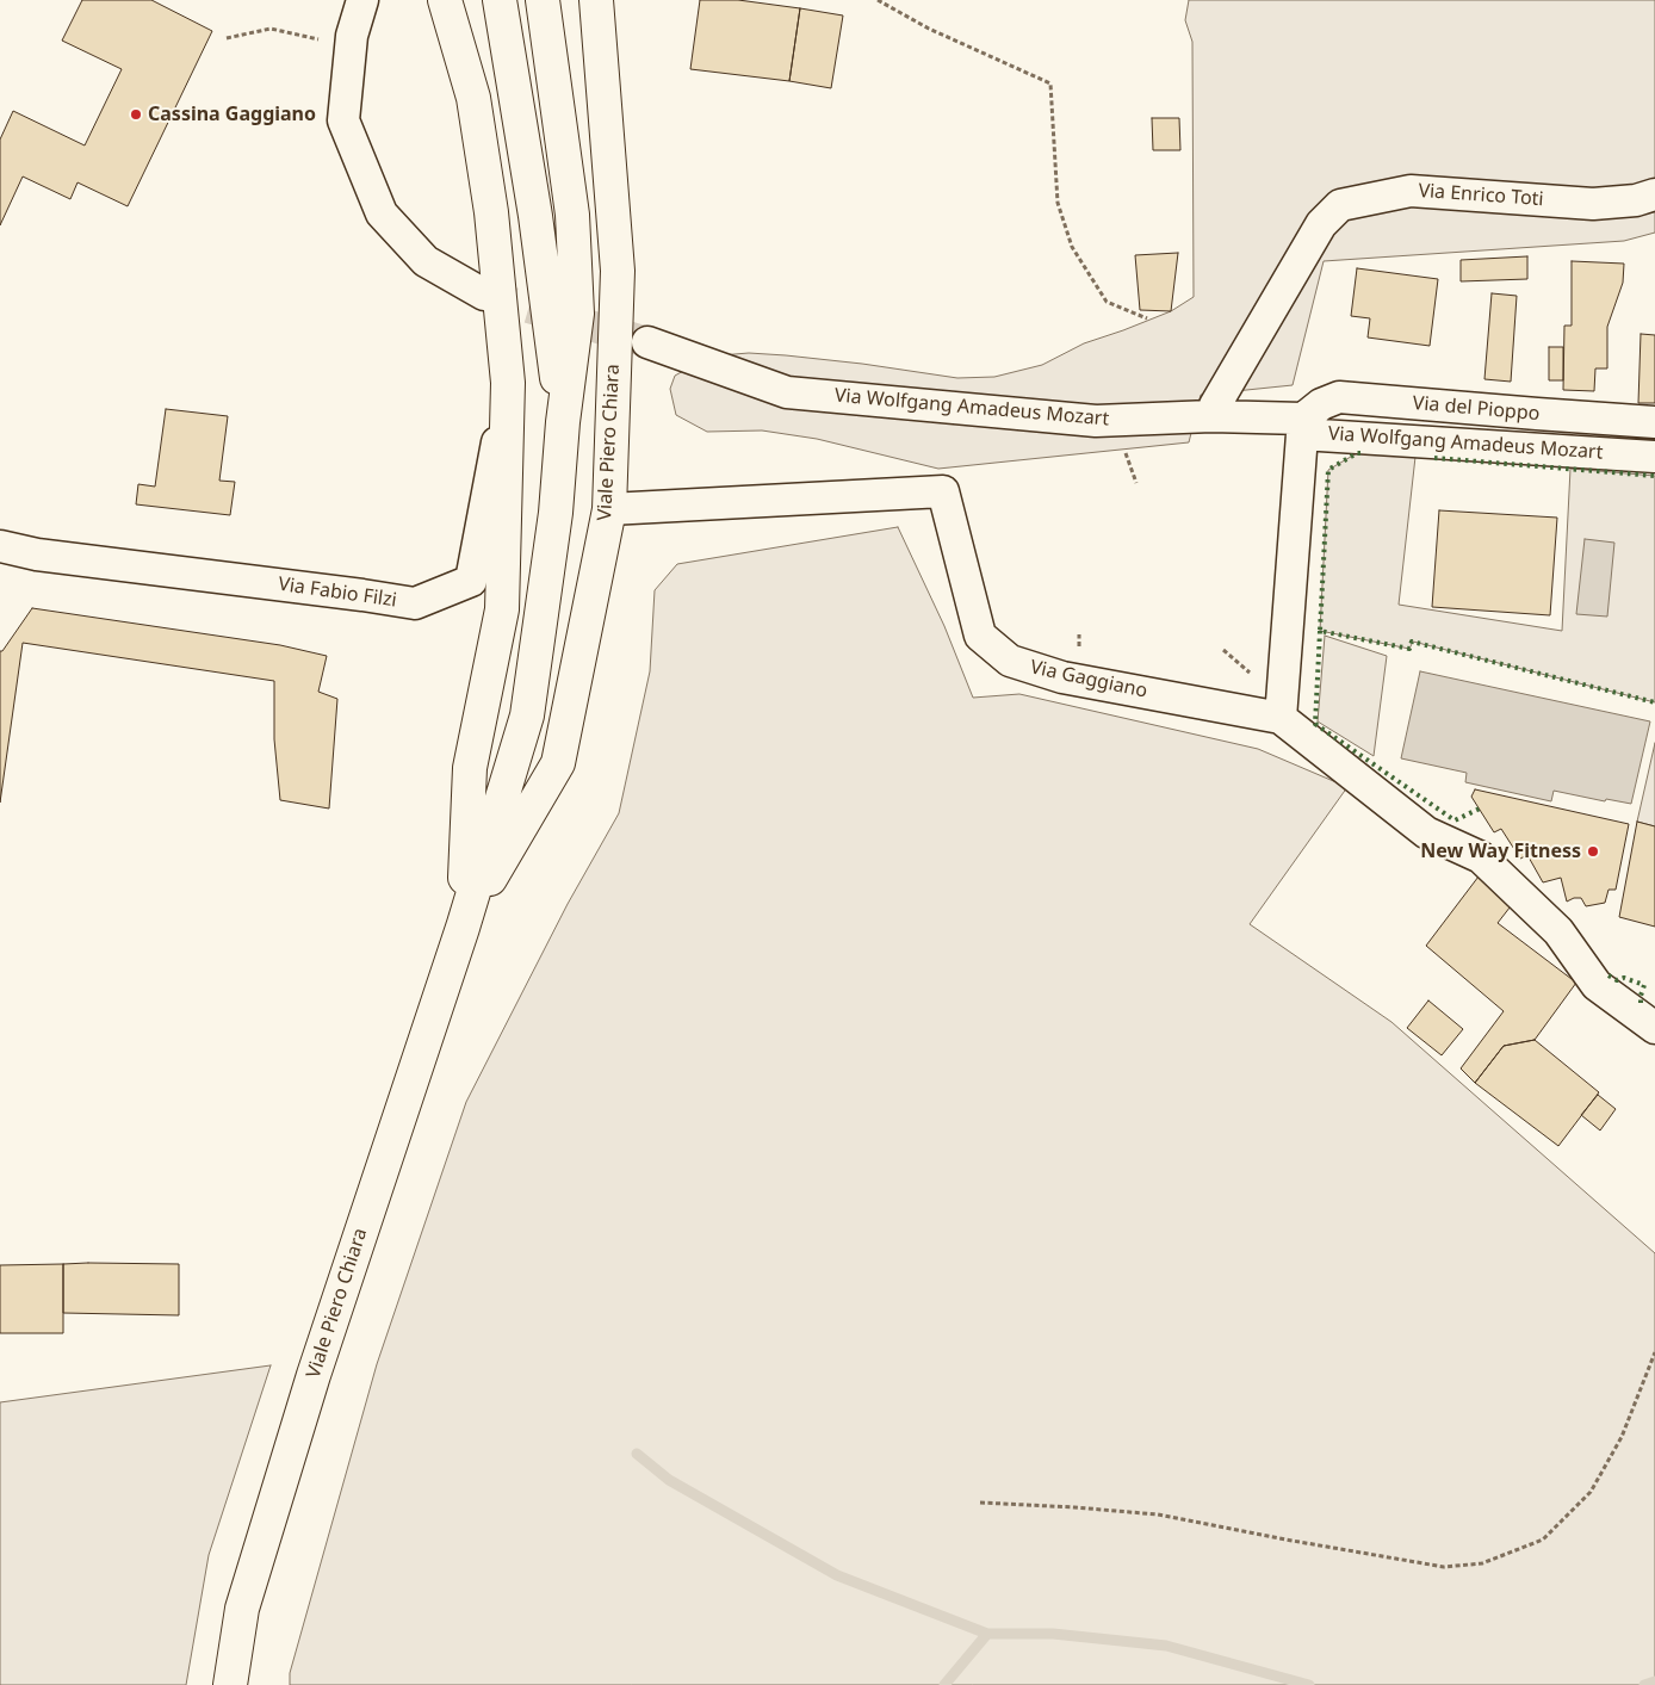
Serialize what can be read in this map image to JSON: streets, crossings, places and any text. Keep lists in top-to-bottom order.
{
  "streets": {
    "street": [
      "Via Enrico Toti",
      "Via Wolfgang Amadeus Mozart",
      "Via del Pioppo",
      "Viale Piero Chiara",
      "Via Fabio Filzi",
      "Via Gaggiano"
    ]
  },
  "crossings": [
    ["Via Enrico Toti", "Via Wolfgang Amadeus Mozart"],
    ["Via Wolfgang Amadeus Mozart", "Via del Pioppo"],
    ["Viale Piero Chiara", "Via Fabio Filzi"],
    ["Viale Piero Chiara", "Via Gaggiano"]
  ],
  "places": ["Cassina Gaggiano", "New Way Fitness"]
}
